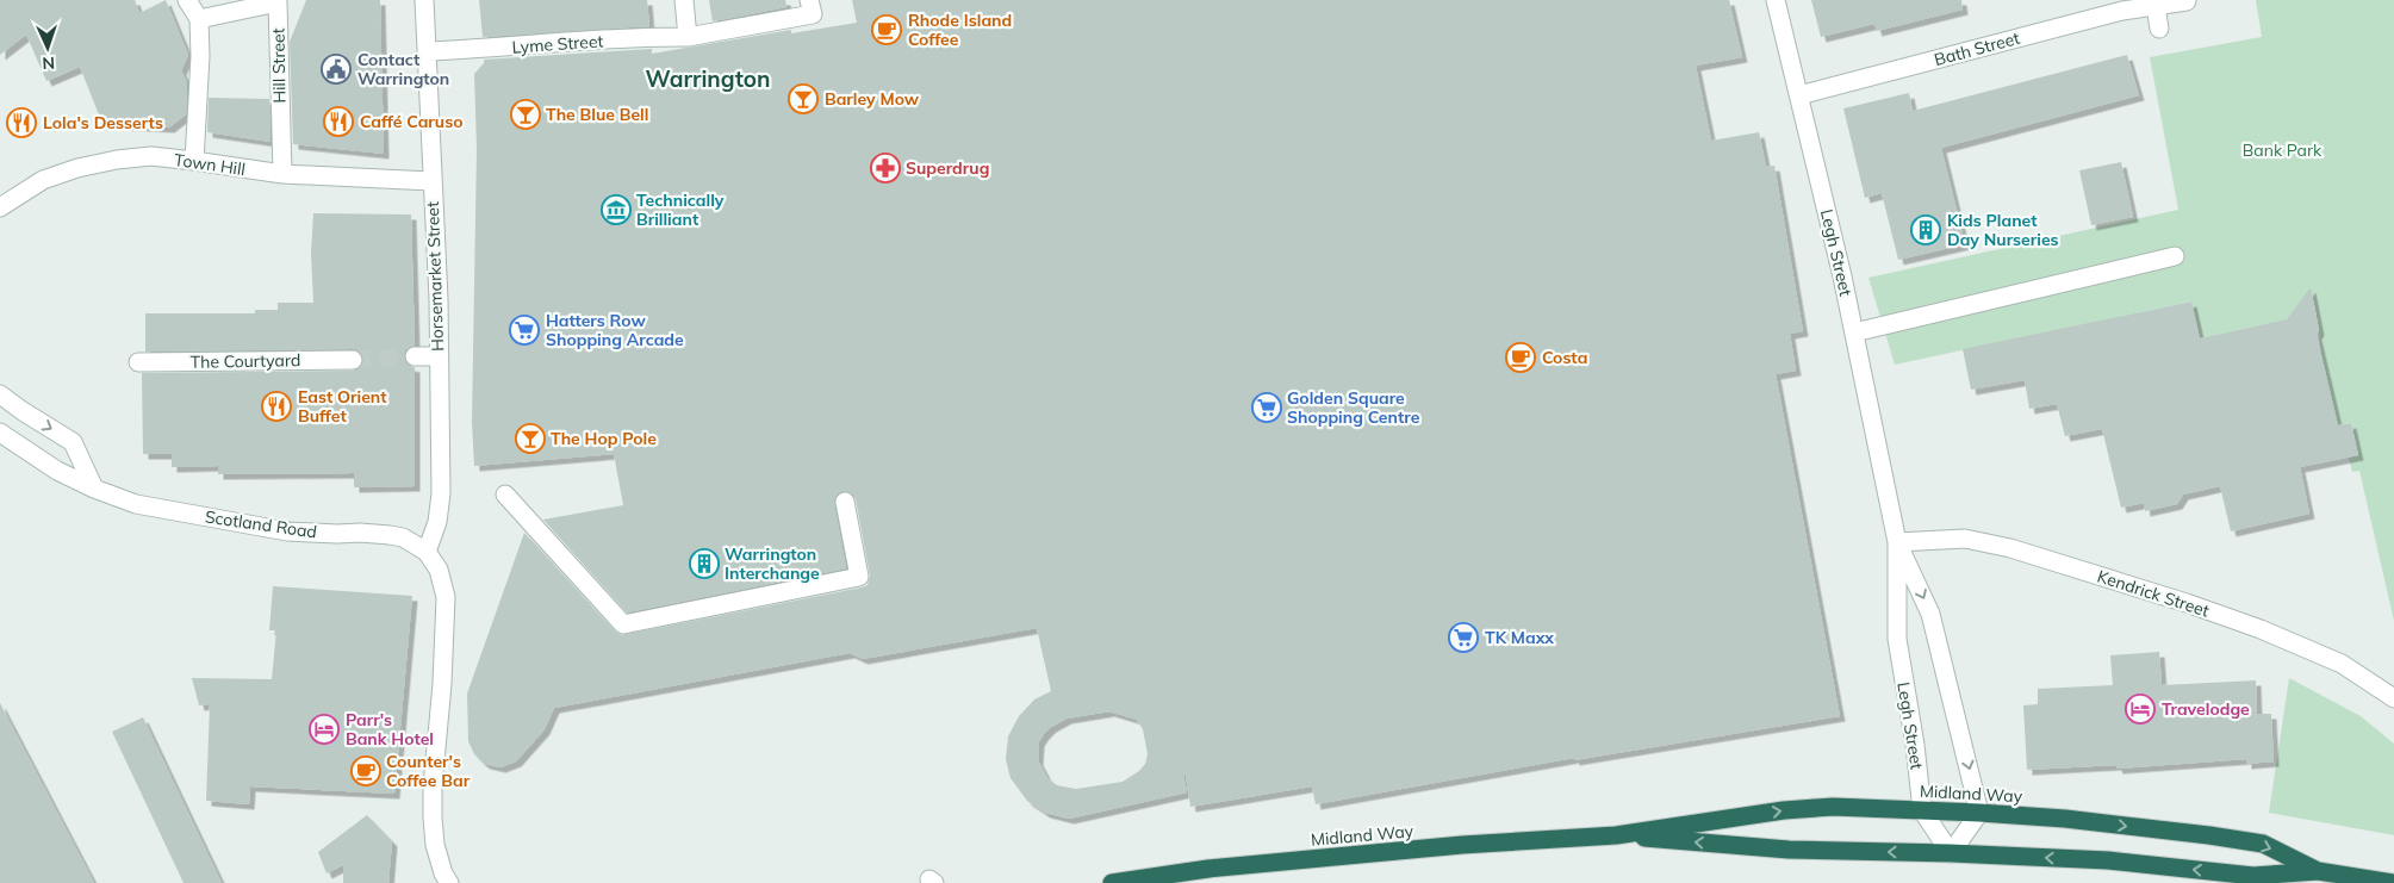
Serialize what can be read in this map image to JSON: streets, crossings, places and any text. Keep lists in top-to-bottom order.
{
  "streets": {
    "highway": ["Midland Way"],
    "street": [
      "Lyme Street",
      "Bath Street",
      "Hill Street",
      "Town Hill",
      "Legh Street",
      "Horsemarket Street",
      "The Courtyard",
      "Scotland Road",
      "Kendrick Street"
    ]
  },
  "crossings": [
    ["Lyme Street", "Horsemarket Street"],
    ["Bath Street", "Legh Street"],
    ["Hill Street", "Town Hill"],
    ["Town Hill", "Horsemarket Street"],
    ["Legh Street", "Kendrick Street"],
    ["Legh Street", "Midland Way"],
    ["Horsemarket Street", "Scotland Road"]
  ],
  "districts": ["Warrington"],
  "parks": ["Bank Park"],
  "places": {
    "cafe": ["Rhode Island Coffee", "Costa", "Counter's Coffee Bar"],
    "public building": ["Contact Warrington"],
    "bar": ["Barley Mow", "The Blue Bell", "The Hop Pole"],
    "restaurant": ["Caffé Caruso", "Lola's Desserts", "East Orient Buffet"],
    "pharmacy": ["Superdrug"],
    "museum": ["Technically Brilliant"],
    "building": ["Kids Planet Day Nurseries", "Warrington Interchange"],
    "supermarket": ["Hatters Row Shopping Arcade", "Golden Square Shopping Centre", "TK Maxx"],
    "hotel": ["Travelodge", "Parr's Bank Hotel"]
  },
  "north": "bottom"
}
